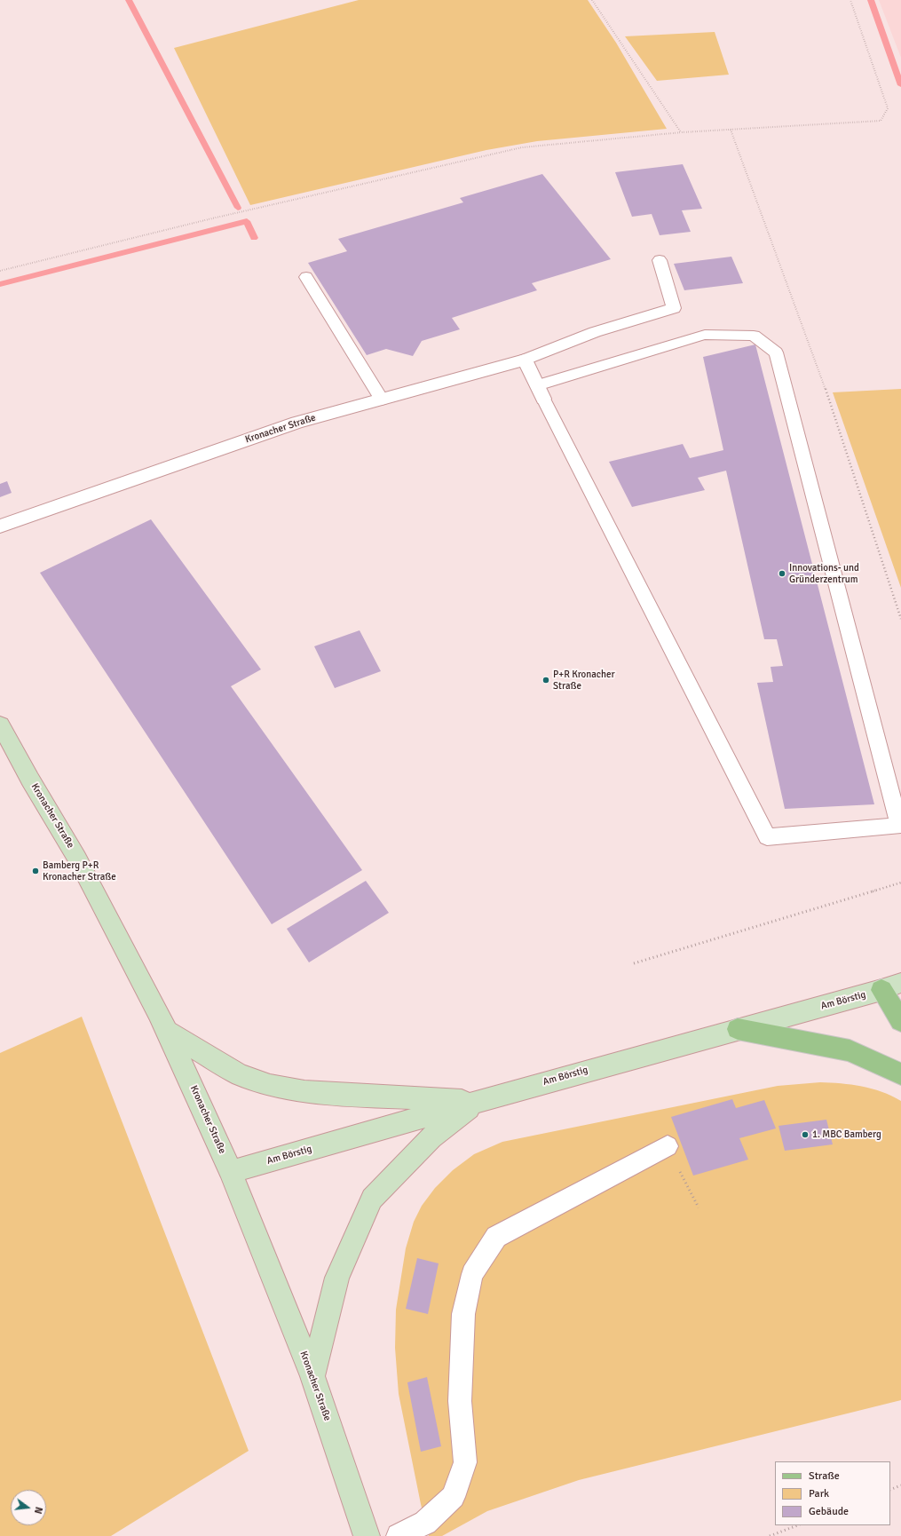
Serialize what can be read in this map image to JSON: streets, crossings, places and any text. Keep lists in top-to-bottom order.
{
  "streets": {
    "street": ["Kronacher Straße", "Am Börstig"]
  },
  "crossings": [
    ["Kronacher Straße", "Am Börstig"]
  ],
  "places": [
    "Innovations- und Gründerzentrum",
    "P+R Kronacher Straße",
    "Bamberg P+R Kronacher Straße",
    "1. MBC Bamberg"
  ],
  "legend": ["Straße", "Park", "Gebäude"],
  "north": "right"
}
